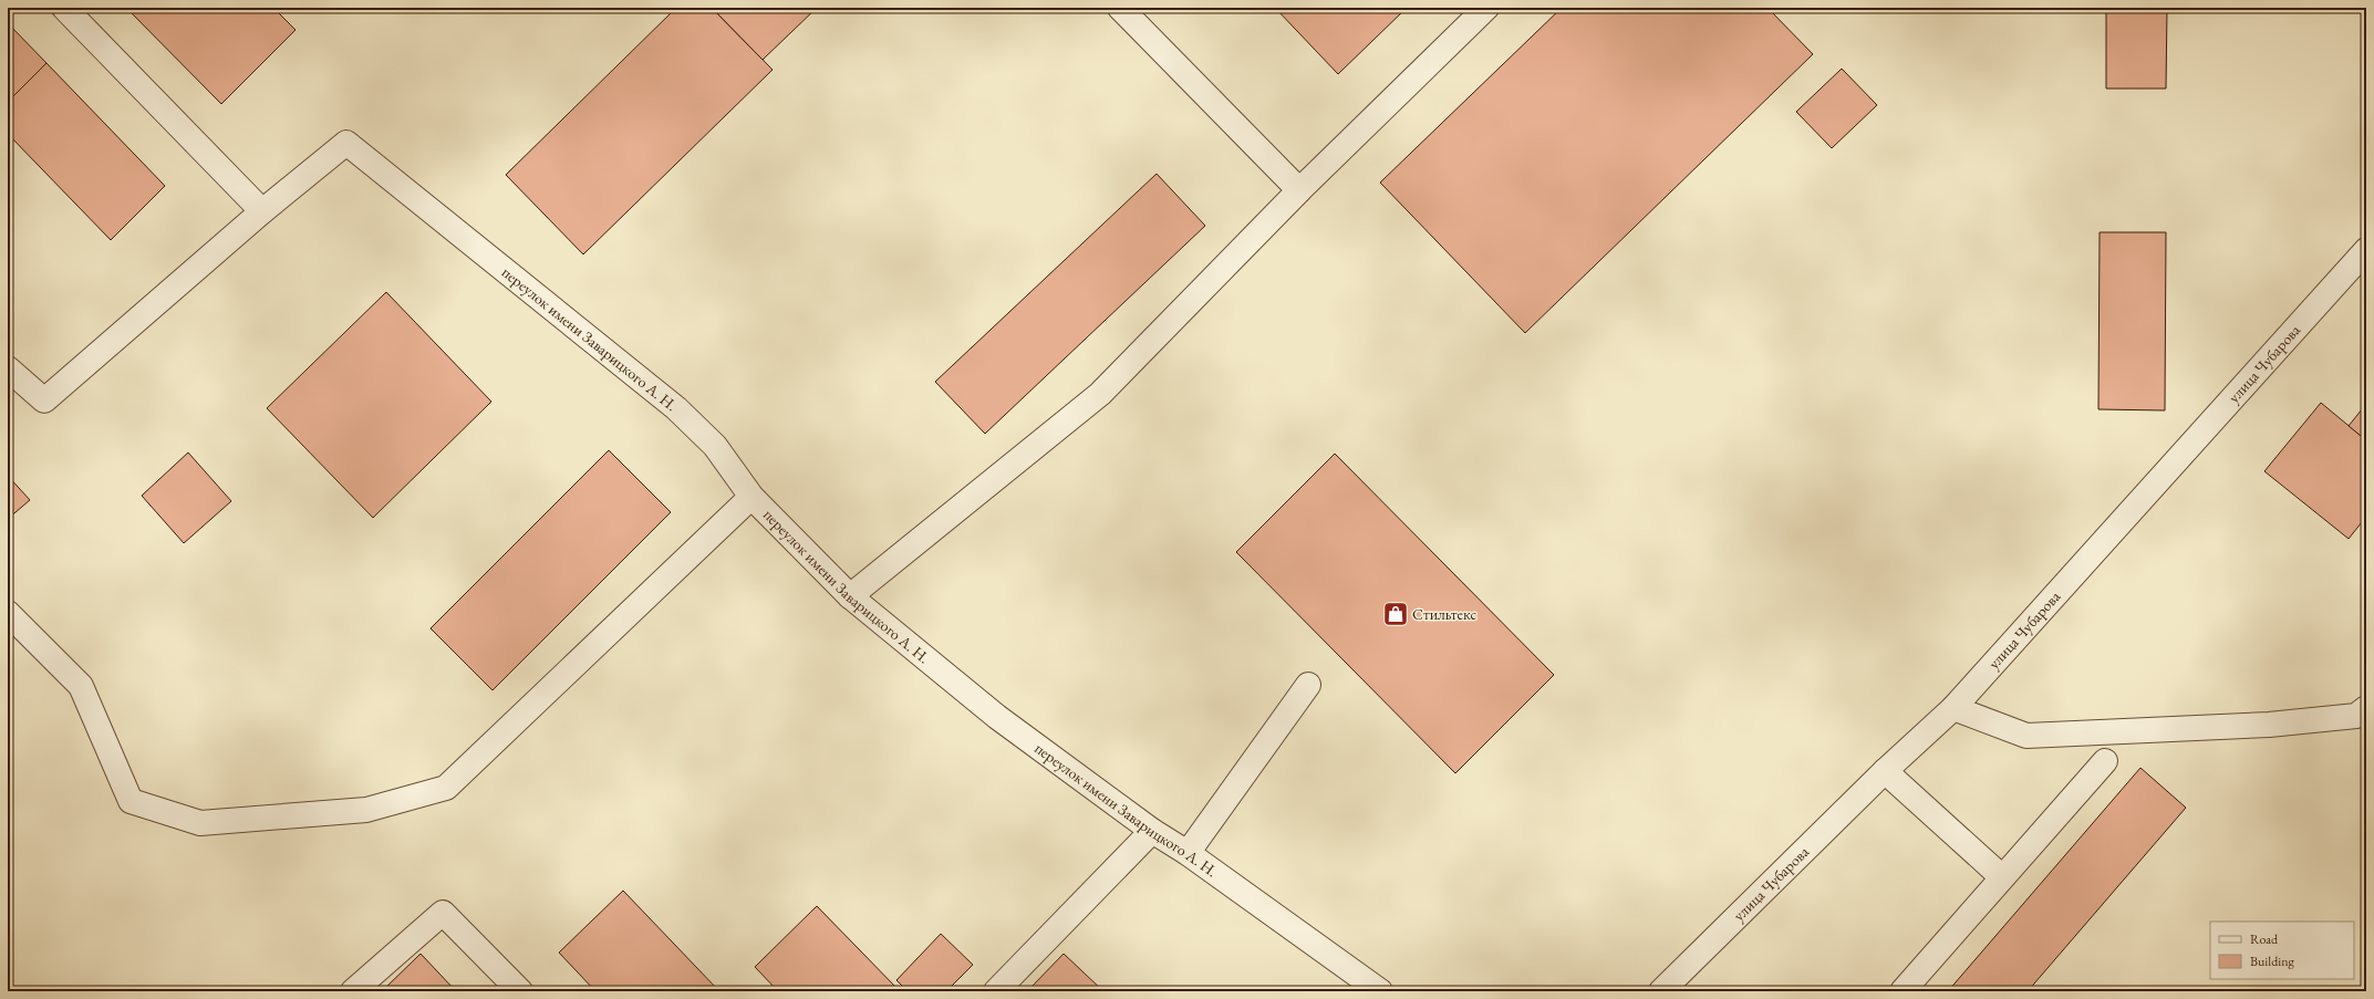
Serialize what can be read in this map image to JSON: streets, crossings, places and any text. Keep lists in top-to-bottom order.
{
  "streets": {
    "street": ["переулок имени Заварицкого А. Н.", "улица Чубарова"]
  },
  "places": {
    "shop": ["Стильтекс"]
  },
  "legend": ["Road", "Building"]
}
